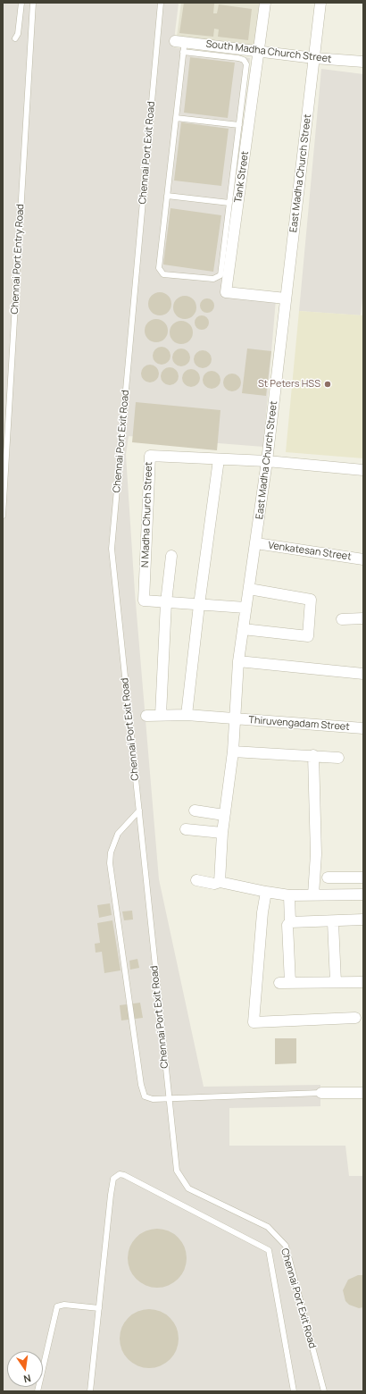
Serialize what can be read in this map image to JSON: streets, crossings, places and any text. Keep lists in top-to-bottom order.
{
  "streets": {
    "street": [
      "South Madha Church Street",
      "East Madha Church Street",
      "Tank Street",
      "N Madha Church Street",
      "Venkatesan Street",
      "Thiruvengadam Street"
    ],
    "lane": ["Chennai Port Exit Road", "Chennai Port Entry Road"]
  },
  "crossings": [
    ["South Madha Church Street", "East Madha Church Street"],
    ["South Madha Church Street", "Tank Street"],
    ["East Madha Church Street", "Tank Street"],
    ["East Madha Church Street", "N Madha Church Street"],
    ["East Madha Church Street", "Venkatesan Street"],
    ["East Madha Church Street", "Thiruvengadam Street"]
  ],
  "places": ["St Peters HSS"],
  "north": "bottom"
}
